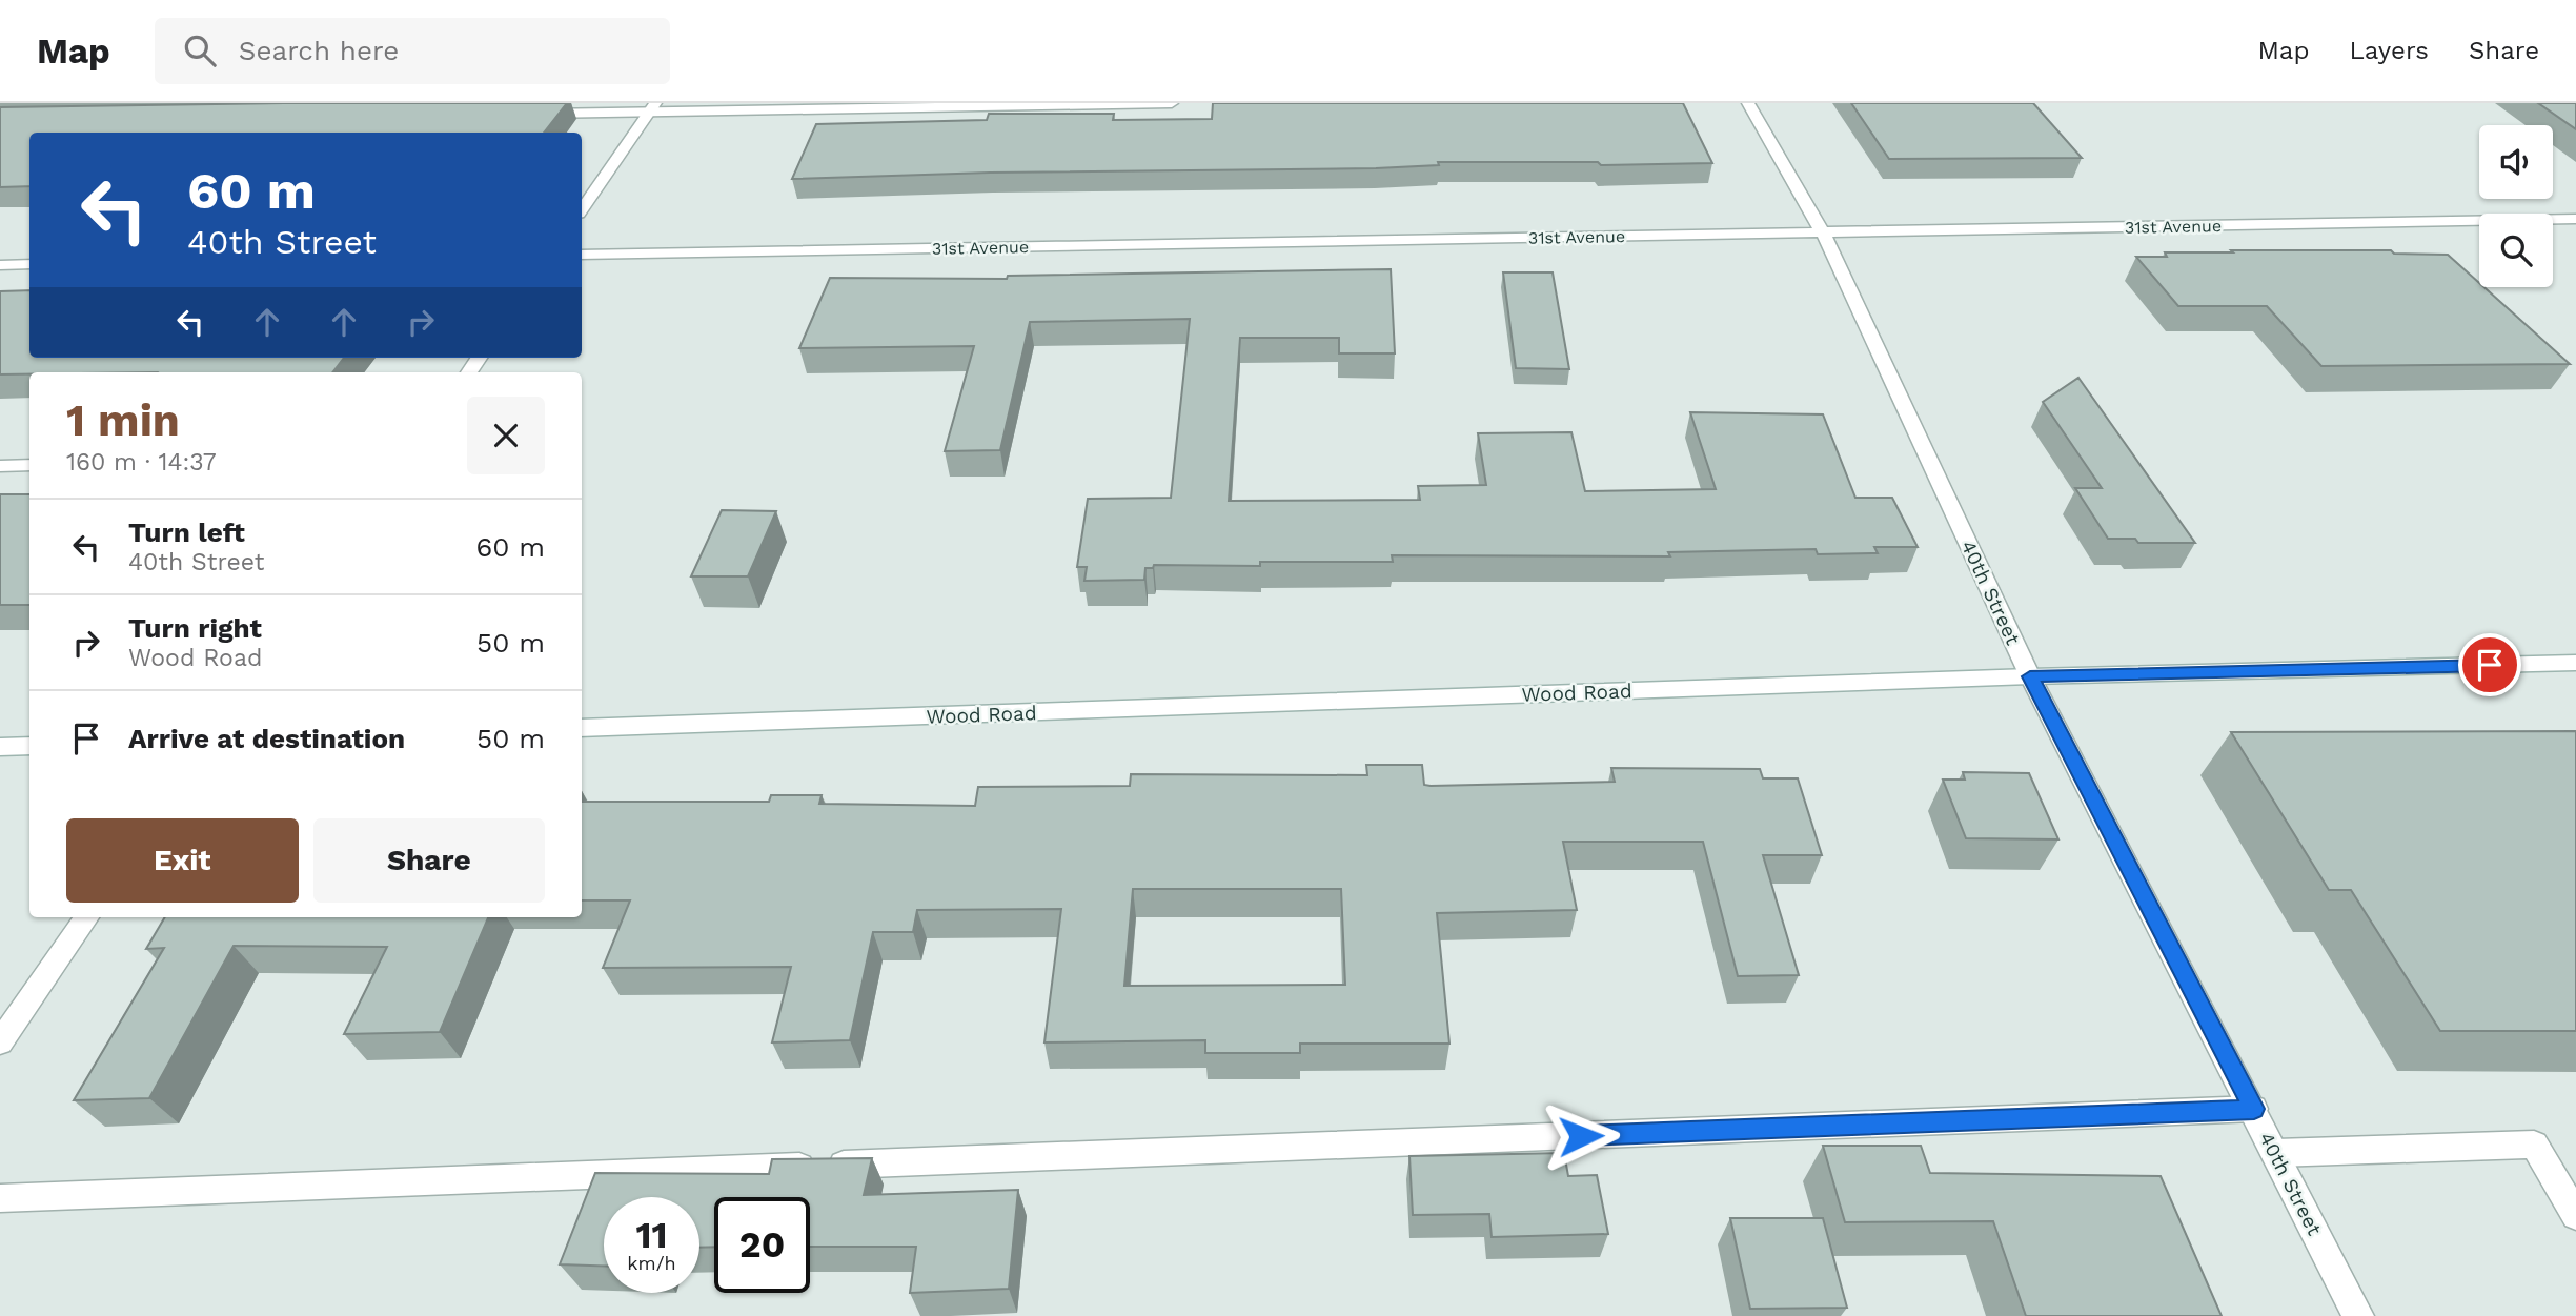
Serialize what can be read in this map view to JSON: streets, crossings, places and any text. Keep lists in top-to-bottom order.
{
  "streets": {
    "street": ["31st Avenue", "40th Street", "Wood Road"]
  },
  "crossings": [
    ["31st Avenue", "40th Street"],
    ["40th Street", "Wood Road"]
  ],
  "page": {
    "header": "Map",
    "search": "Search here",
    "nav": ["Map", "Layers", "Share"],
    "turn": ["60 m", "40th Street"],
    "heading": ["1 min", "160 m · 14:37"],
    "list": [
      {
        "name": "Turn left",
        "note": "40th Street",
        "value": "60 m"
      },
      {
        "name": "Turn right",
        "note": "Wood Road",
        "value": "50 m"
      },
      {
        "name": "Arrive at destination",
        "value": "50 m"
      }
    ],
    "buttons": ["Exit", "Share"],
    "speed": "11 km/h",
    "limit": "20"
  }
}
